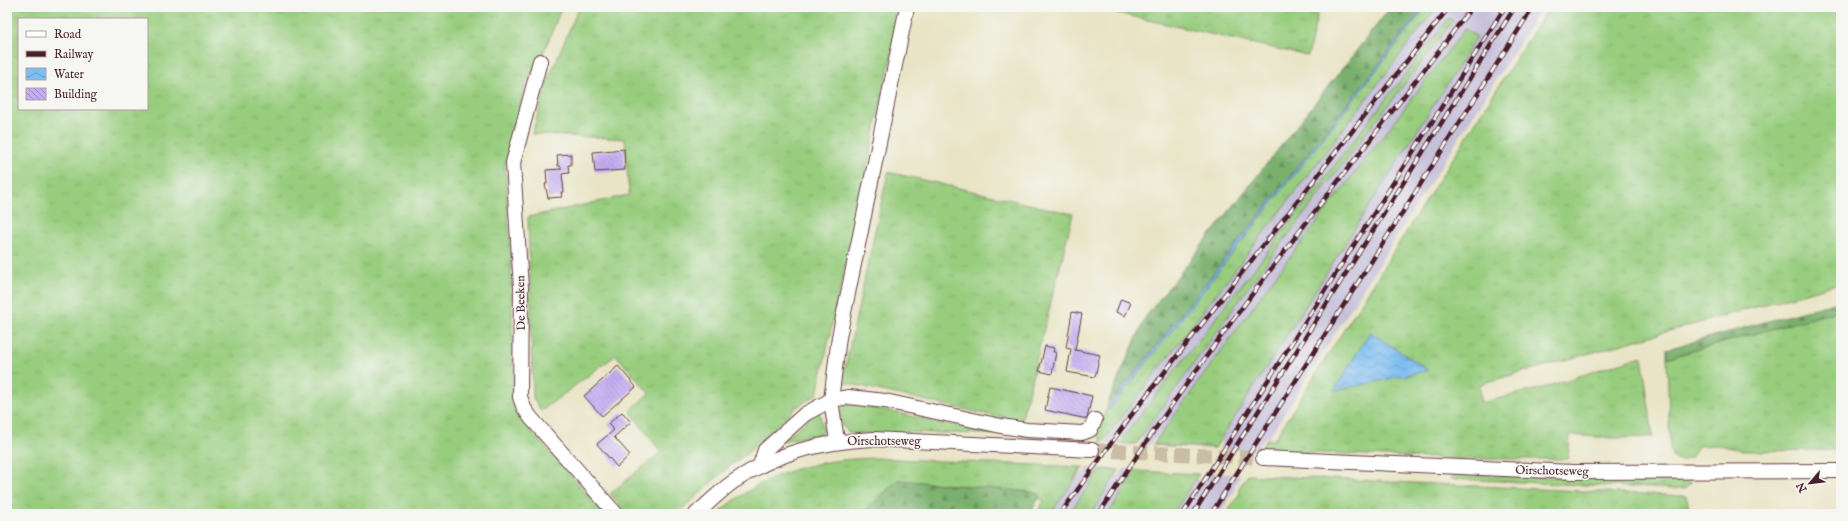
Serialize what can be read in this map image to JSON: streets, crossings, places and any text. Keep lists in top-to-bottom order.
{
  "streets": {
    "street": ["De Beeken", "Oirschotseweg"]
  },
  "legend": [
    "Road",
    "Railway",
    "Water",
    "Building"
  ],
  "north": "bottom left"
}
